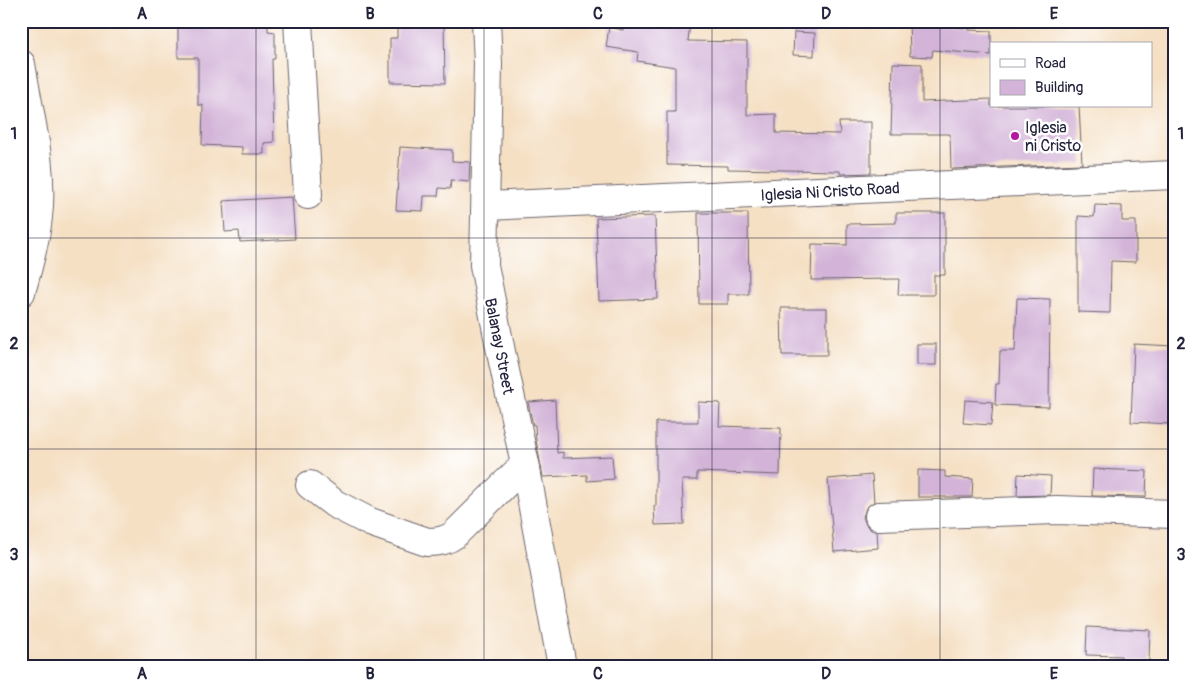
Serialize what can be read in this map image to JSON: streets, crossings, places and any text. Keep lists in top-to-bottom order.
{
  "streets": {
    "street": ["Iglesia Ni Cristo Road", "Balanay Street"]
  },
  "crossings": [
    ["Iglesia Ni Cristo Road", "Balanay Street"]
  ],
  "places": ["Iglesia ni Cristo"],
  "legend": ["Road", "Building"],
  "grid": {
    "columns": [
      "A",
      "B",
      "C",
      "D",
      "E"
    ],
    "rows": ["1", "2", "3"]
  }
}
